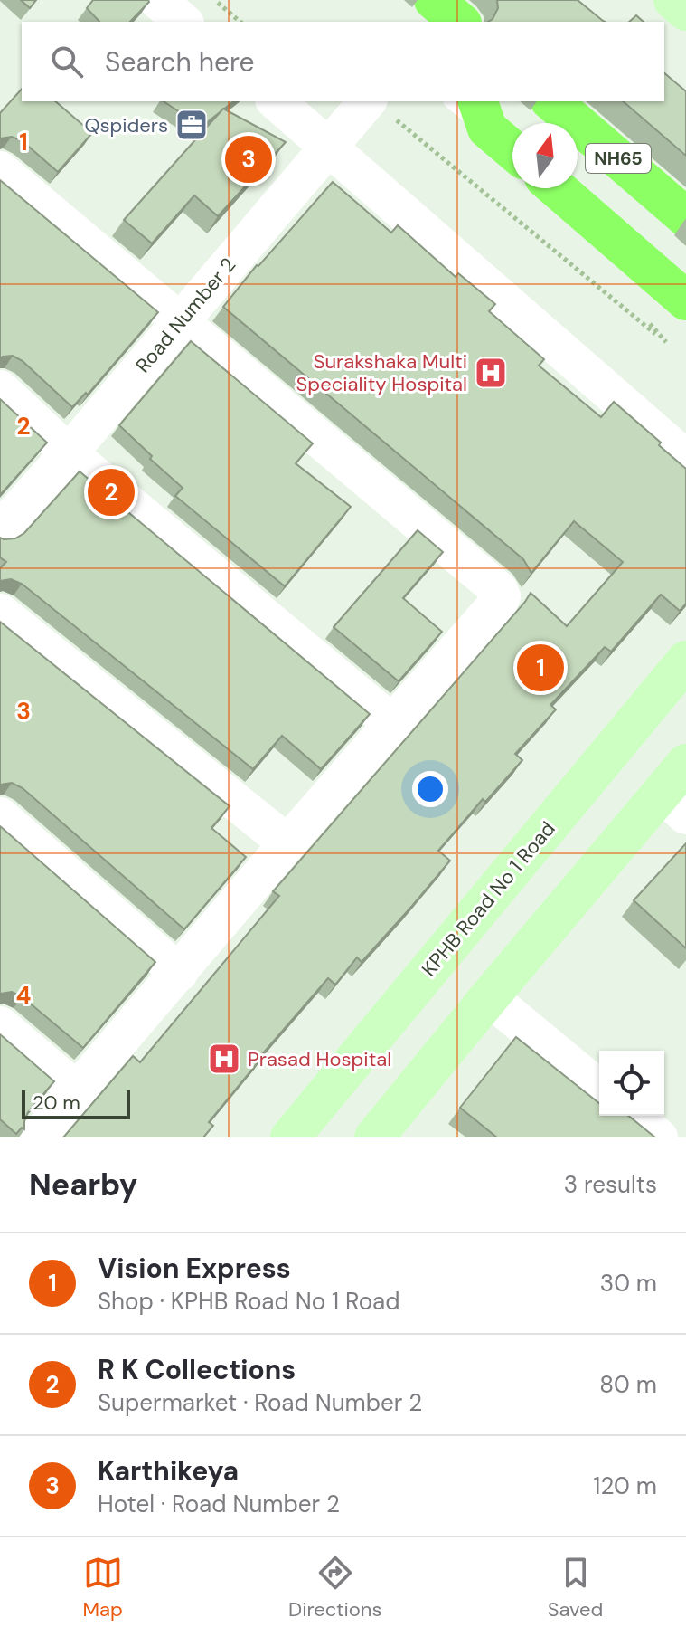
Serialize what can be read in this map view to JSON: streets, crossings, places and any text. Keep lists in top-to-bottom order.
{
  "streets": {
    "highway": ["NH65"],
    "main road": ["KPHB Road No 1 Road"],
    "street": ["Road Number 2"]
  },
  "places": {
    "office": ["Qspiders"],
    "hospital": ["Surakshaka Multi Speciality Hospital", "Prasad Hospital"]
  },
  "scale_bar": "20 m",
  "north": "top",
  "page": {
    "search": "Search here",
    "pins": ["3", "2", "1"],
    "scale": "20 m",
    "heading": ["Nearby", "3 results"],
    "list": [
      {
        "mark": "1",
        "name": "Vision Express",
        "note": "Shop · KPHB Road No 1 Road",
        "value": "30 m"
      },
      {
        "mark": "2",
        "name": "R K Collections",
        "note": "Supermarket · Road Number 2",
        "value": "80 m"
      },
      {
        "mark": "3",
        "name": "Karthikeya",
        "note": "Hotel · Road Number 2",
        "value": "120 m"
      }
    ],
    "nav": ["Map", "Directions", "Saved"]
  },
  "grid": {
    "rows": [
      "1",
      "2",
      "3",
      "4"
    ]
  }
}
